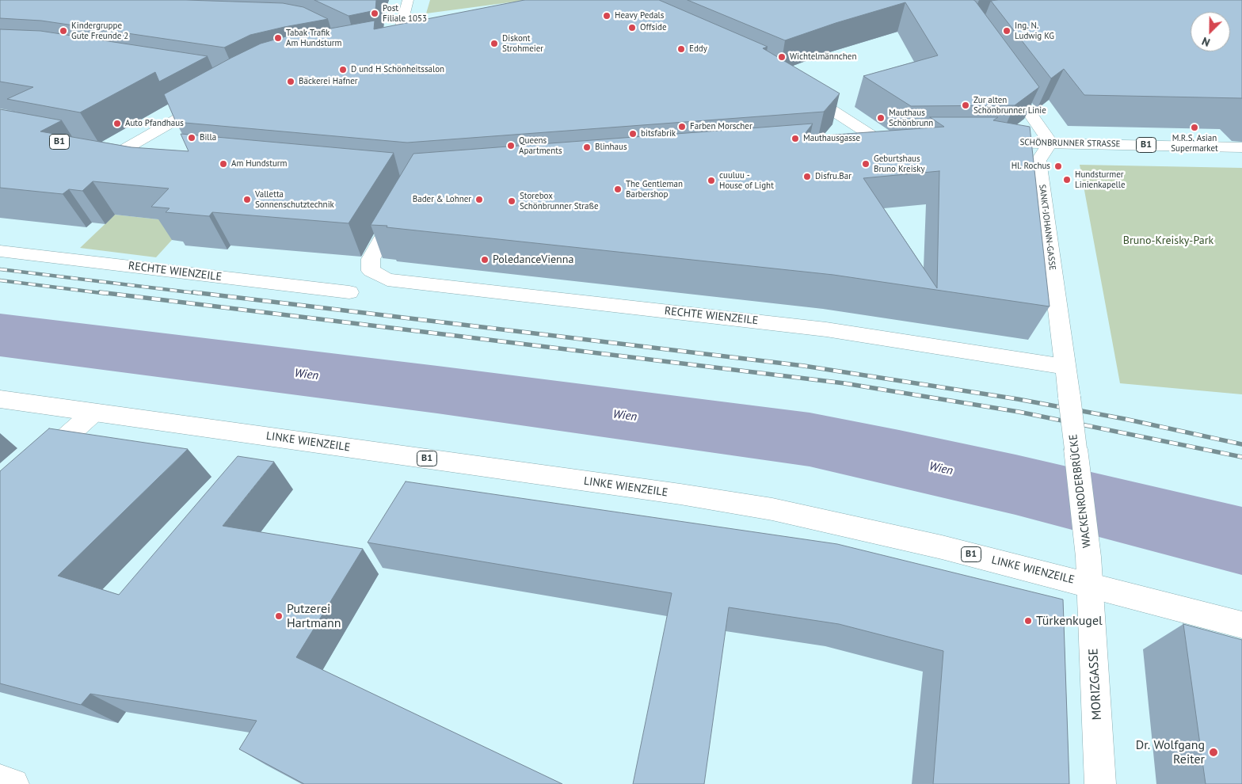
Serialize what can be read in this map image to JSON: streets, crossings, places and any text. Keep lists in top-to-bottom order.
{
  "streets": {
    "street": [
      "B1",
      "SCHÖNBRUNNER STRASSE",
      "SANKT-JOHANN-GASSE",
      "RECHTE WIENZEILE",
      "LINKE WIENZEILE",
      "WACKENRODERBRÜCKE",
      "MORIZGASSE"
    ]
  },
  "crossings": [
    ["SCHÖNBRUNNER STRASSE", "SANKT-JOHANN-GASSE"],
    ["SANKT-JOHANN-GASSE", "RECHTE WIENZEILE"],
    ["SANKT-JOHANN-GASSE", "WACKENRODERBRÜCKE"],
    ["LINKE WIENZEILE", "WACKENRODERBRÜCKE"],
    ["LINKE WIENZEILE", "MORIZGASSE"],
    ["WACKENRODERBRÜCKE", "MORIZGASSE"]
  ],
  "water": ["Wien"],
  "parks": ["Bruno-Kreisky-Park"],
  "places": [
    "Post Filiale 1053",
    "Heavy Pedals",
    "Offside",
    "Kindergruppe Gute Freunde 2",
    "Ing. N. Ludwig KG",
    "Tabak Trafik Am Hundsturm",
    "Diskont Strohmeier",
    "Eddy",
    "Wichtelmännchen",
    "D und H Schönheitssalon",
    "Bäckerei Hafner",
    "Zur alten Schönbrunner Linie",
    "Mauthaus Schönbrunn",
    "Auto Pfandhaus",
    "Farben Morscher",
    "M.R.S. Asian Supermarket",
    "bitsfabrik",
    "Billa",
    "Mauthausgasse",
    "Queens Apartments",
    "Blinhaus",
    "Am Hundsturm",
    "Geburtshaus Bruno Kreisky",
    "Hl. Rochus",
    "Disfru.Bar",
    "Hundsturmer Linienkapelle",
    "cuuluu - House of Light",
    "The Gentleman Barbershop",
    "Valletta Sonnenschutztechnik",
    "Bader & Lohner",
    "Storebox Schönbrunner Straße",
    "PoledanceVienna",
    "Putzerei Hartmann",
    "Türkenkugel",
    "Dr. Wolfgang Reiter"
  ],
  "north": "bottom left"
}
